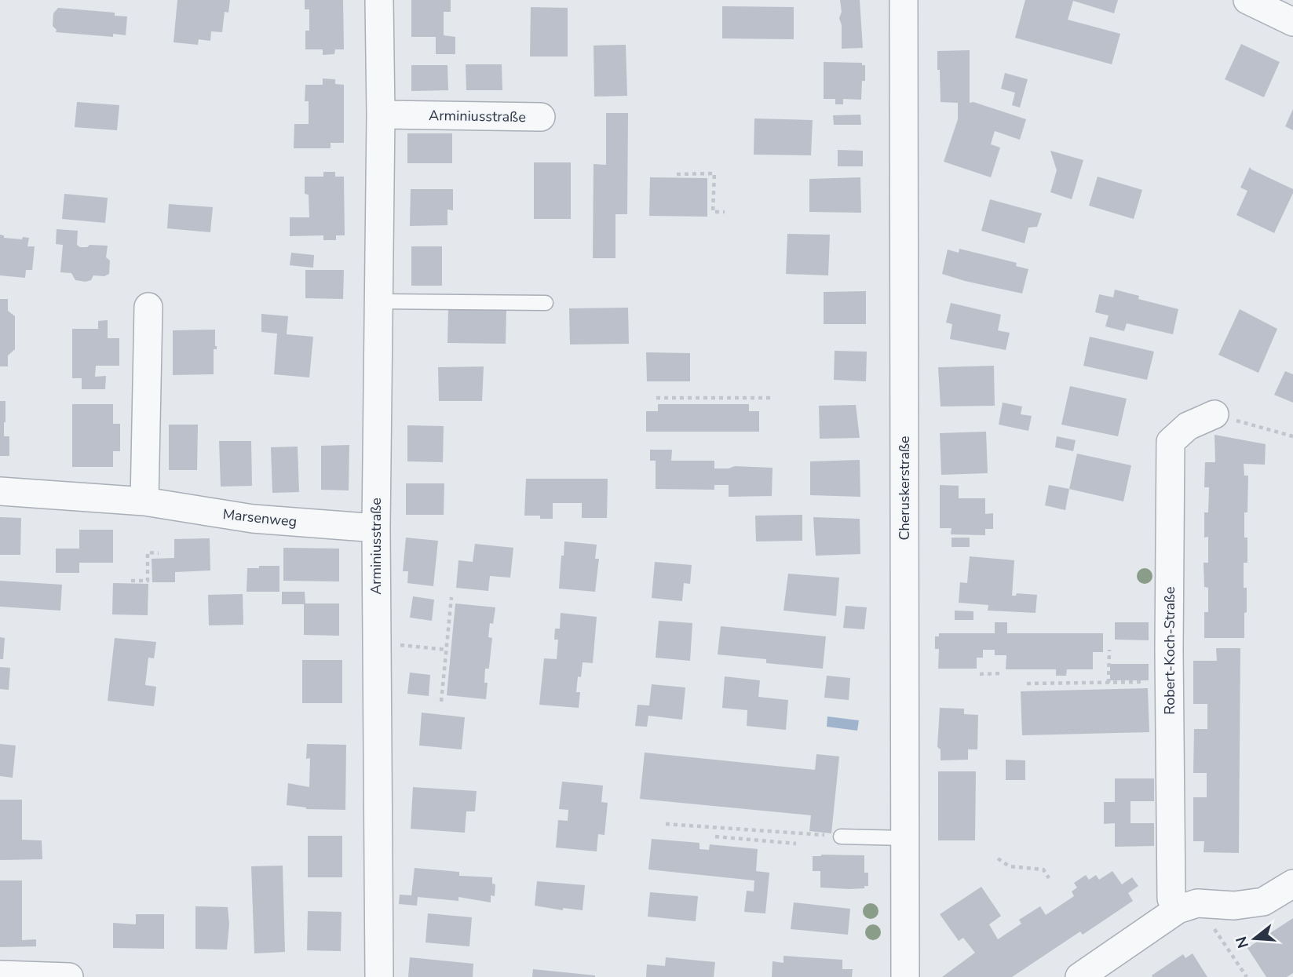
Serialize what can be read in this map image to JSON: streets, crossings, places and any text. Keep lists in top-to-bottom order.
{
  "streets": {
    "street": [
      "Arminiusstraße",
      "Cheruskerstraße",
      "Marsenweg",
      "Robert-Koch-Straße"
    ]
  },
  "crossings": [
    ["Arminiusstraße", "Marsenweg"]
  ],
  "north": "left"
}
